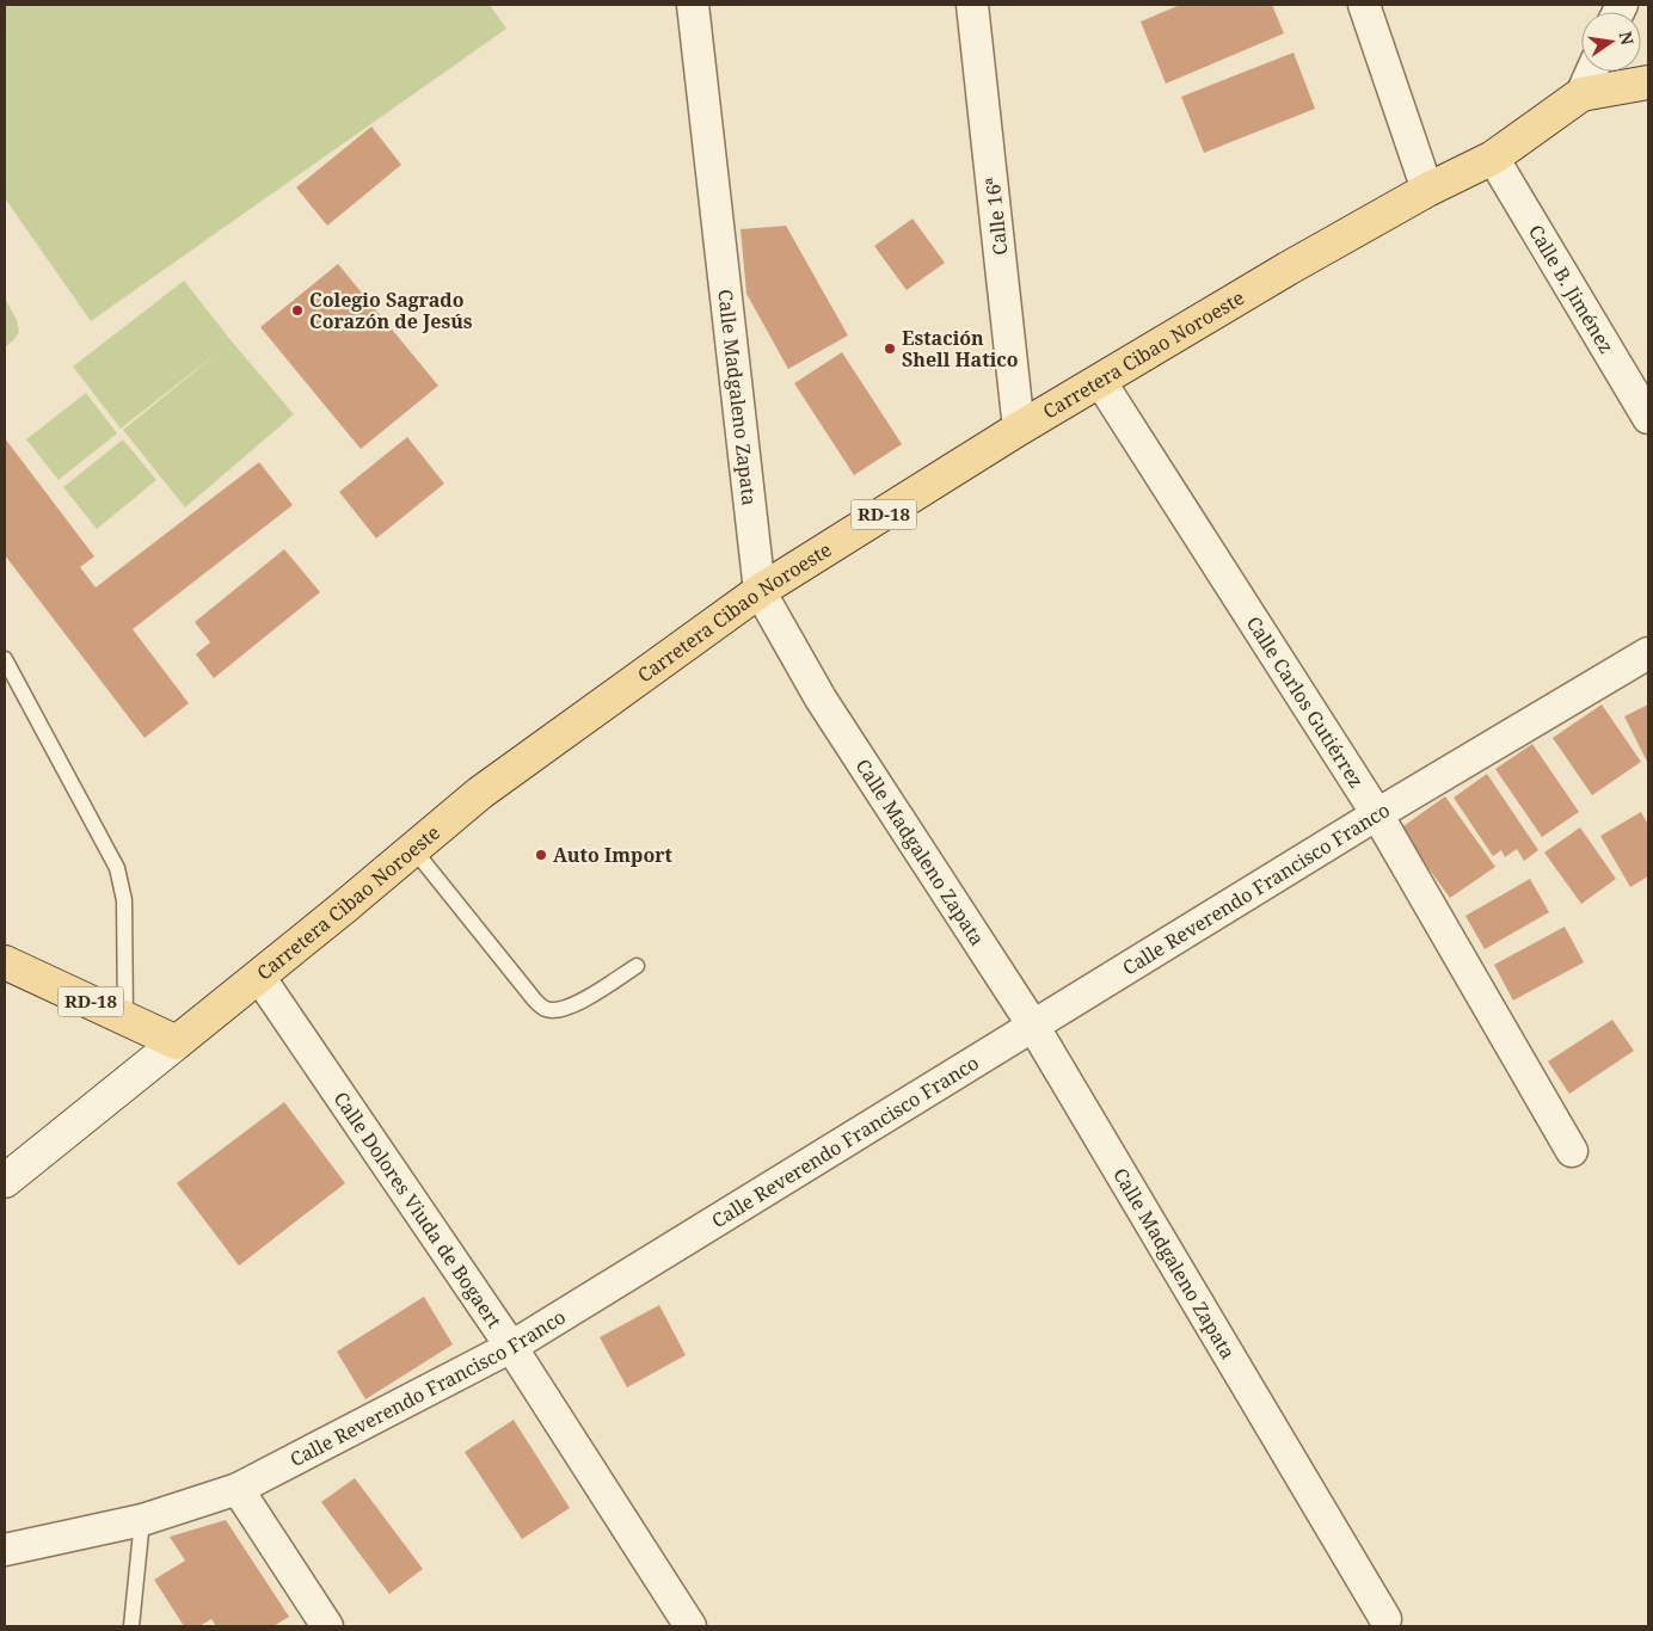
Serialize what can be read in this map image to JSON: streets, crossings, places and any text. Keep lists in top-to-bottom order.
{
  "streets": {
    "main road": ["Carretera Cibao Noroeste", "RD-18"],
    "street": [
      "Calle 16ª",
      "Calle B. Jiménez",
      "Calle Madgaleno Zapata",
      "Calle Carlos Gutiérrez",
      "Calle Reverendo Francisco Franco",
      "Calle Dolores Viuda de Bogaert"
    ]
  },
  "crossings": [
    ["Calle 16ª", "Carretera Cibao Noroeste"],
    ["Calle B. Jiménez", "Carretera Cibao Noroeste"],
    ["Carretera Cibao Noroeste", "Calle Madgaleno Zapata"],
    ["Carretera Cibao Noroeste", "RD-18"],
    ["Carretera Cibao Noroeste", "Calle Carlos Gutiérrez"],
    ["Carretera Cibao Noroeste", "Calle Dolores Viuda de Bogaert"],
    ["Calle Madgaleno Zapata", "Calle Reverendo Francisco Franco"],
    ["Calle Carlos Gutiérrez", "Calle Reverendo Francisco Franco"],
    ["Calle Reverendo Francisco Franco", "Calle Dolores Viuda de Bogaert"]
  ],
  "places": ["Colegio Sagrado Corazón de Jesús", "Estación Shell Hatico", "Auto Import"],
  "north": "right"
}
